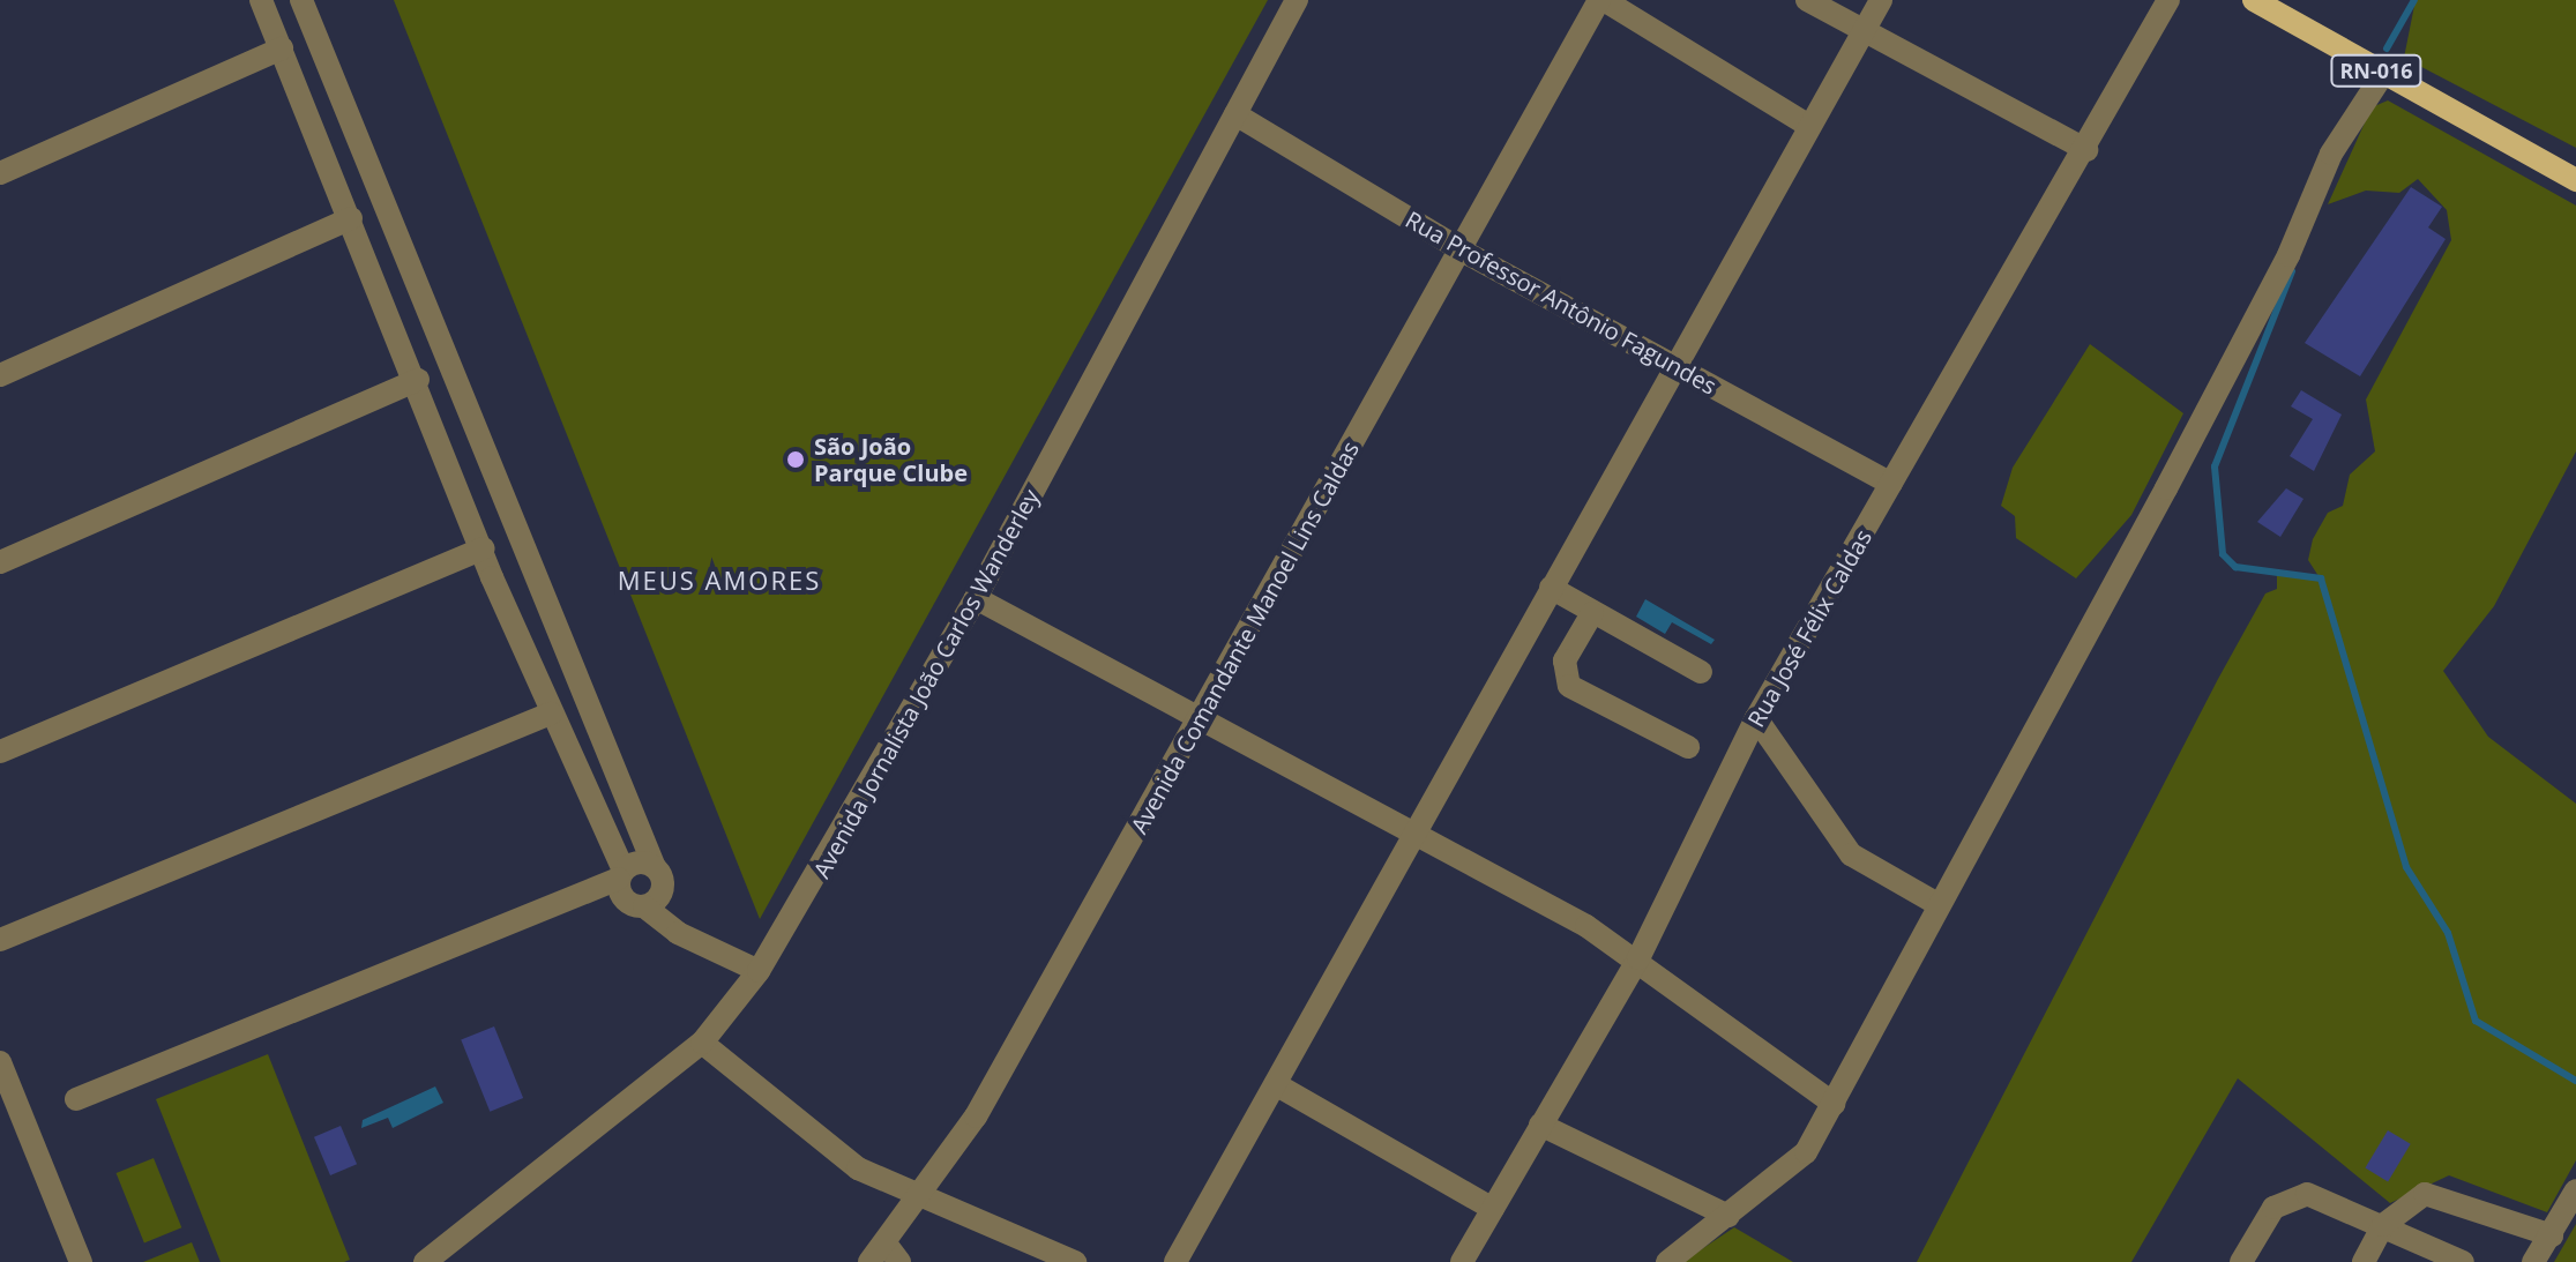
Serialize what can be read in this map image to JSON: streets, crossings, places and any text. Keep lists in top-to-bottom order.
{
  "streets": {
    "main road": ["RN-016"],
    "street": [
      "Rua Professor Antônio Fagundes",
      "Rua José Félix Caldas",
      "Avenida Comandante Manoel Lins Caldas",
      "Avenida Jornalista João Carlos Wanderley"
    ]
  },
  "crossings": [
    ["Rua Professor Antônio Fagundes", "Rua José Félix Caldas"],
    ["Rua Professor Antônio Fagundes", "Avenida Comandante Manoel Lins Caldas"],
    ["Rua Professor Antônio Fagundes", "Avenida Jornalista João Carlos Wanderley"]
  ],
  "districts": ["MEUS AMORES"],
  "places": ["São João Parque Clube"]
}
